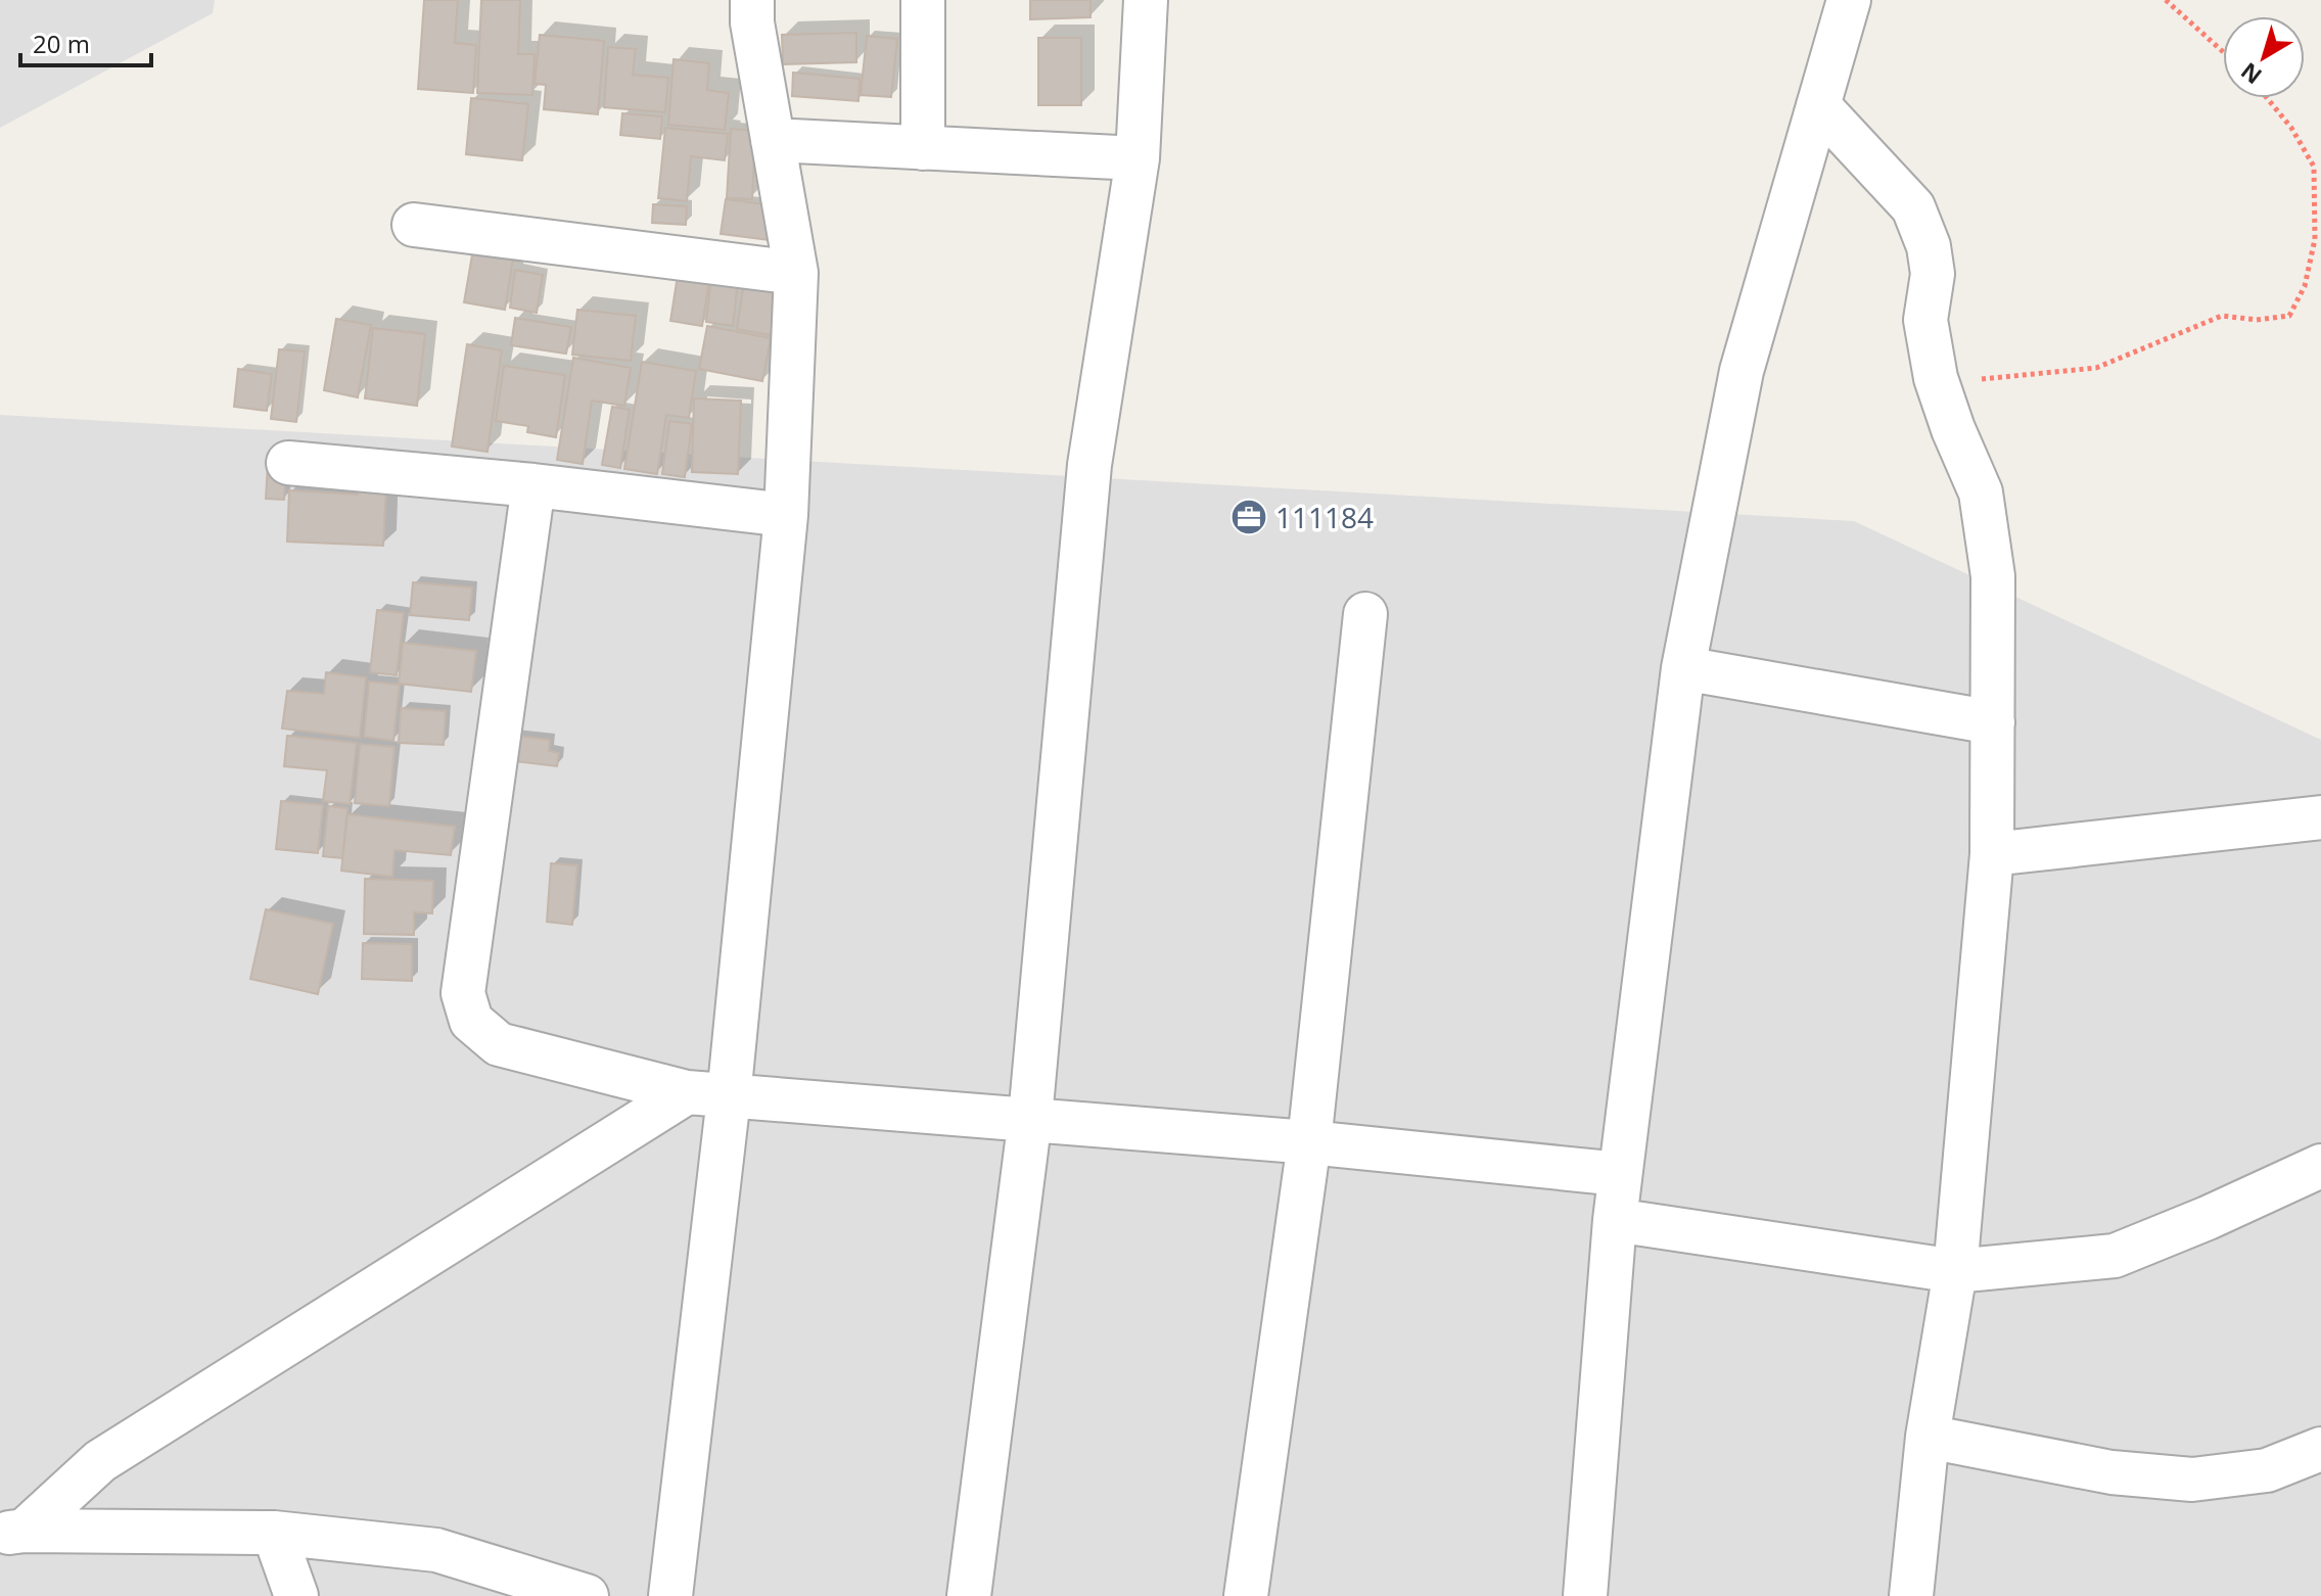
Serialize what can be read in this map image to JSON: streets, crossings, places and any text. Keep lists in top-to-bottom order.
{
  "places": {
    "office": ["111184"]
  },
  "scale_bar": "20 m",
  "north": "bottom left"
}
